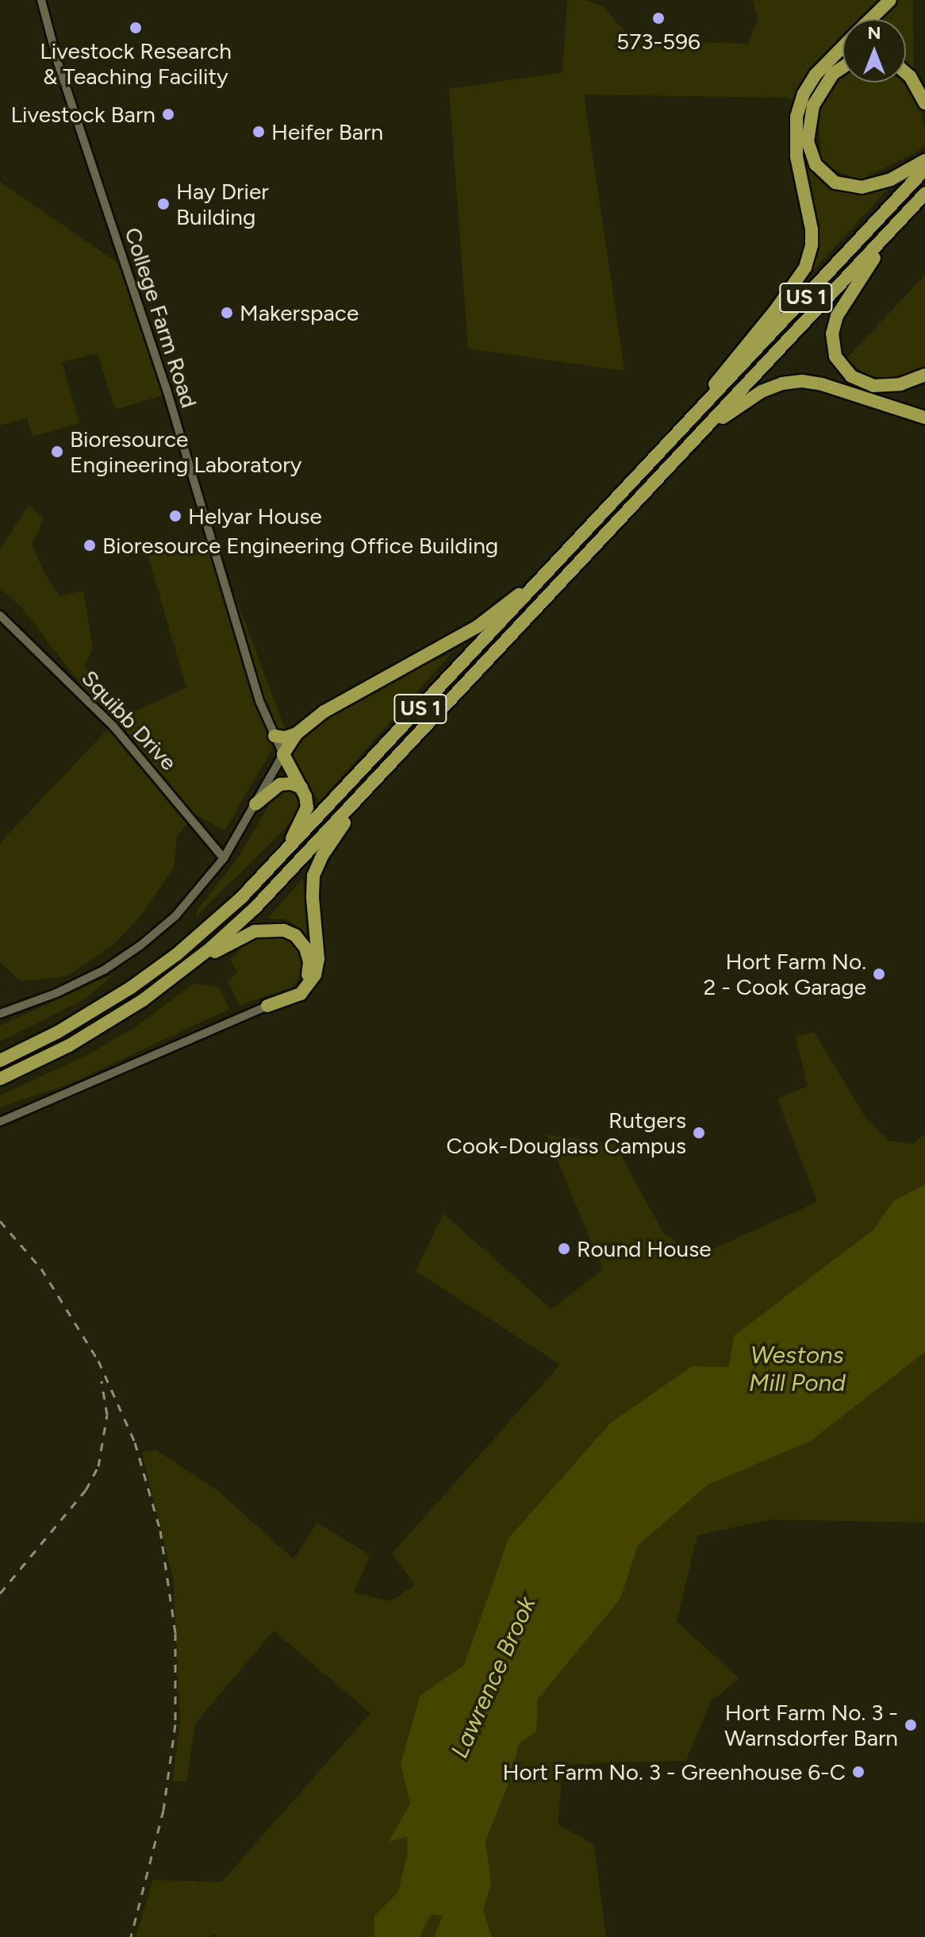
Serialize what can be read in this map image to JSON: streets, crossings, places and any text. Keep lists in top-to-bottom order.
{
  "streets": {
    "highway": ["US 1"],
    "street": ["College Farm Road", "Squibb Drive"]
  },
  "water": ["Westons Mill Pond", "Lawrence Brook"],
  "places": [
    "573-596",
    "Livestock Research & Teaching Facility",
    "Livestock Barn",
    "Heifer Barn",
    "Hay Drier Building",
    "Makerspace",
    "Bioresource Engineering Laboratory",
    "Helyar House",
    "Bioresource Engineering Office Building",
    "Hort Farm No. 2 - Cook Garage",
    "Rutgers Cook-Douglass Campus",
    "Round House",
    "Hort Farm No. 3 - Warnsdorfer Barn",
    "Hort Farm No. 3 - Greenhouse 6-C"
  ],
  "north": "top"
}
